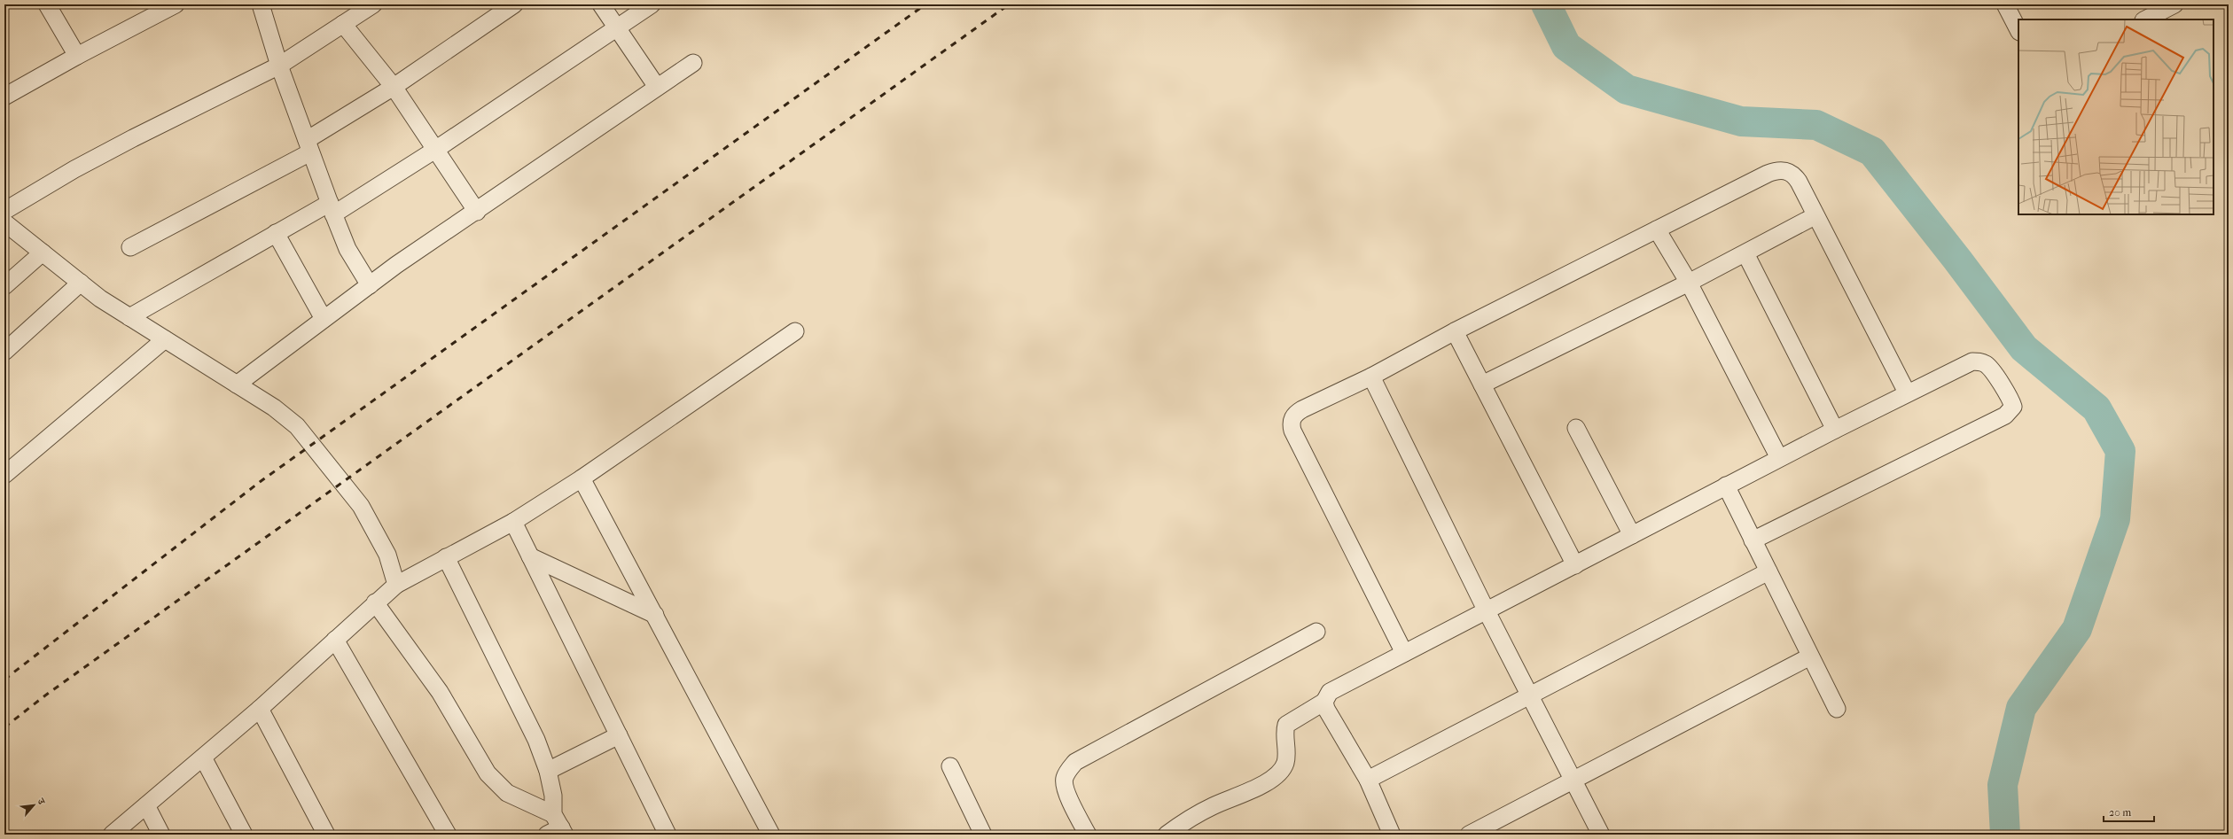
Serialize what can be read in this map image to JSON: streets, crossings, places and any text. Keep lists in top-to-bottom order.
{
  "scale_bar": "20 m",
  "north": "top right"
}
